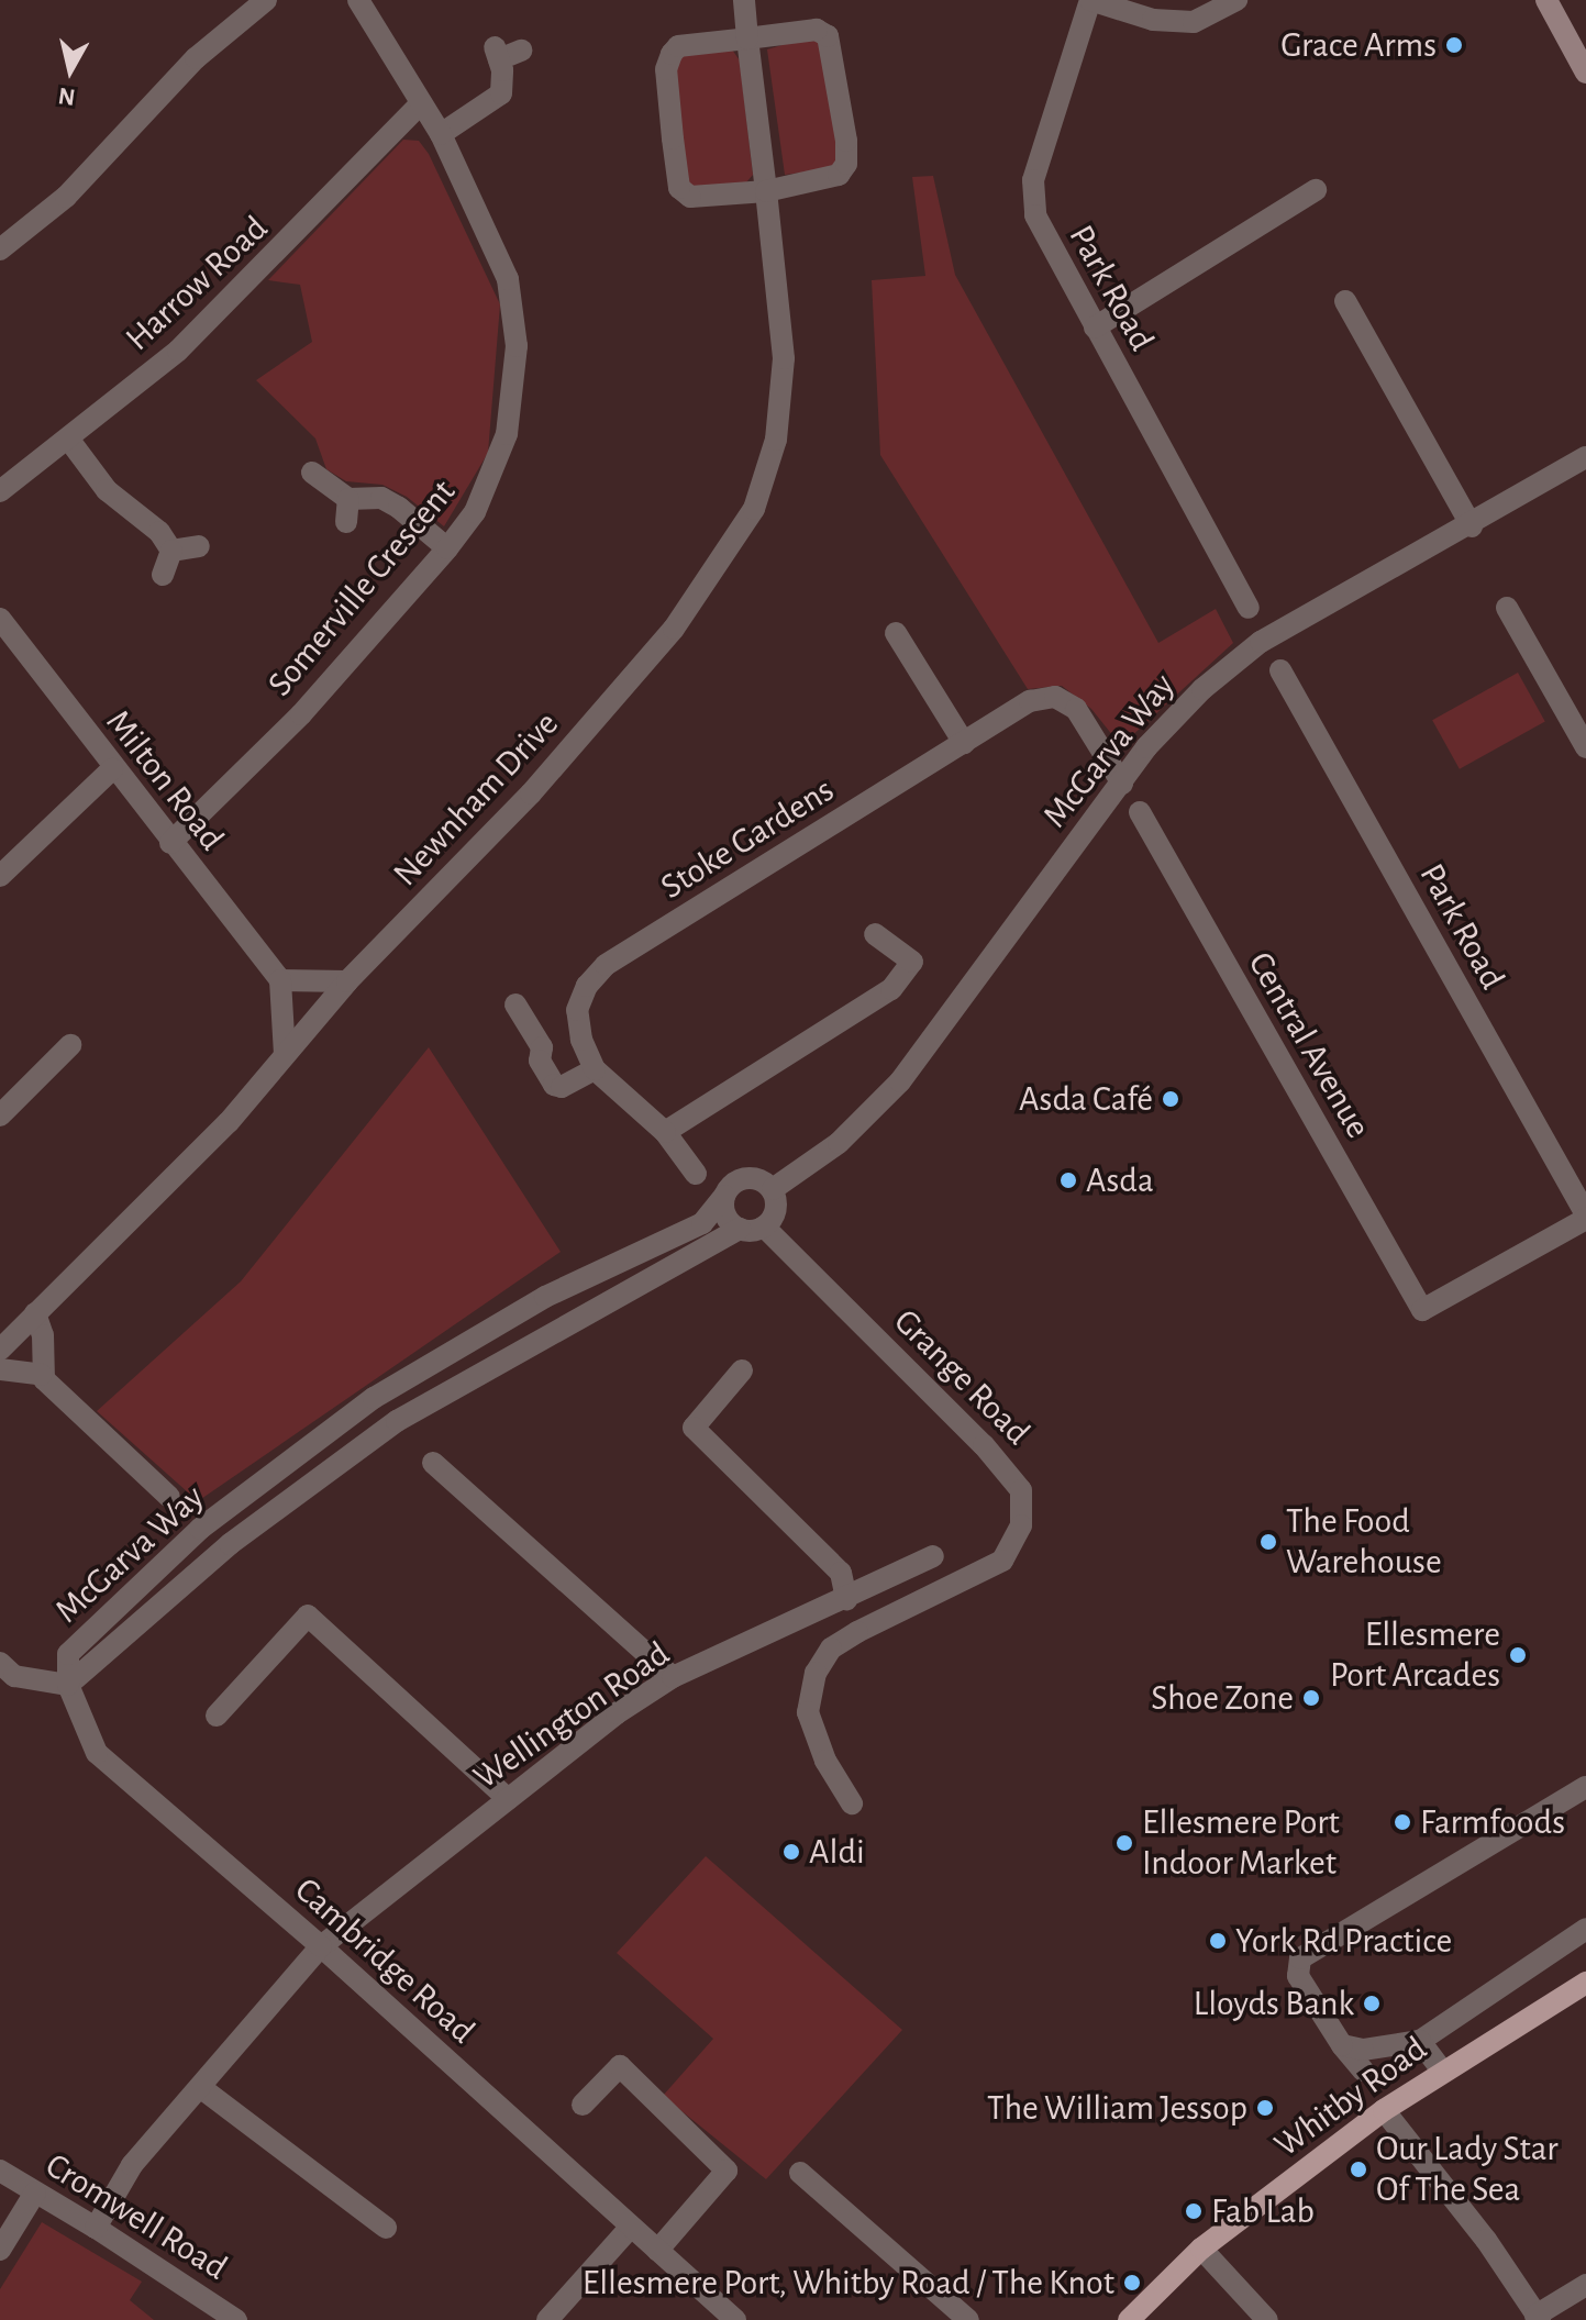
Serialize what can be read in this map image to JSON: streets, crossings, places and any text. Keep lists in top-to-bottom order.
{
  "streets": {
    "main road": ["Whitby Road"],
    "street": [
      "Harrow Road",
      "Park Road",
      "Somerville Crescent",
      "McGarva Way",
      "Milton Road",
      "Newnham Drive",
      "Stoke Gardens",
      "Central Avenue",
      "Grange Road",
      "Wellington Road",
      "Cambridge Road",
      "Cromwell Road"
    ]
  },
  "crossings": [
    ["Harrow Road", "Somerville Crescent"],
    ["Park Road", "Central Avenue"],
    ["Somerville Crescent", "Milton Road"],
    ["McGarva Way", "Stoke Gardens"],
    ["McGarva Way", "Grange Road"],
    ["McGarva Way", "Cambridge Road"],
    ["Wellington Road", "Cambridge Road"],
    ["Wellington Road", "Cromwell Road"]
  ],
  "places": [
    "Grace Arms",
    "Asda Café",
    "Asda",
    "The Food Warehouse",
    "Ellesmere Port Arcades",
    "Shoe Zone",
    "Farmfoods",
    "Ellesmere Port Indoor Market",
    "Aldi",
    "York Rd Practice",
    "Lloyds Bank",
    "The William Jessop",
    "Our Lady Star Of The Sea",
    "Fab Lab",
    "Ellesmere Port, Whitby Road / The Knot"
  ],
  "north": "bottom"
}
